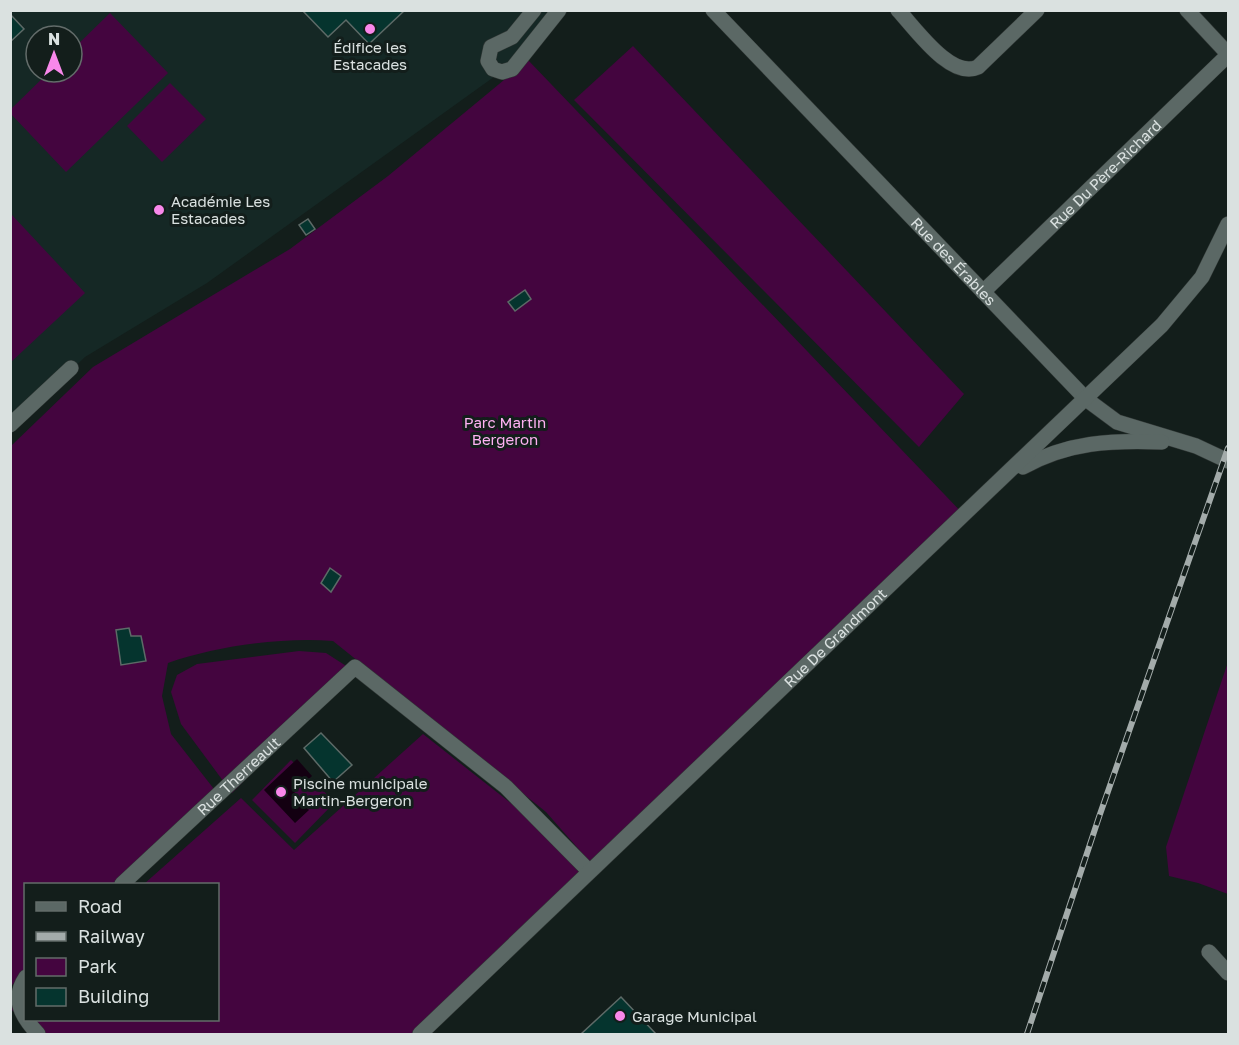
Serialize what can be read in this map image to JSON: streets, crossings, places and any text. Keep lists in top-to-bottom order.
{
  "streets": {
    "street": [
      "Rue Du Père-Richard",
      "Rue des Érables",
      "Rue De Grandmont",
      "Rue Therreault"
    ]
  },
  "crossings": [
    ["Rue Du Père-Richard", "Rue des Érables"],
    ["Rue des Érables", "Rue De Grandmont"],
    ["Rue De Grandmont", "Rue Therreault"]
  ],
  "parks": ["Parc Martin Bergeron"],
  "places": [
    "Édifice les Estacades",
    "Académie Les Estacades",
    "Piscine municipale Martin-Bergeron",
    "Garage Municipal"
  ],
  "legend": [
    "Road",
    "Railway",
    "Park",
    "Building"
  ],
  "north": "top"
}
